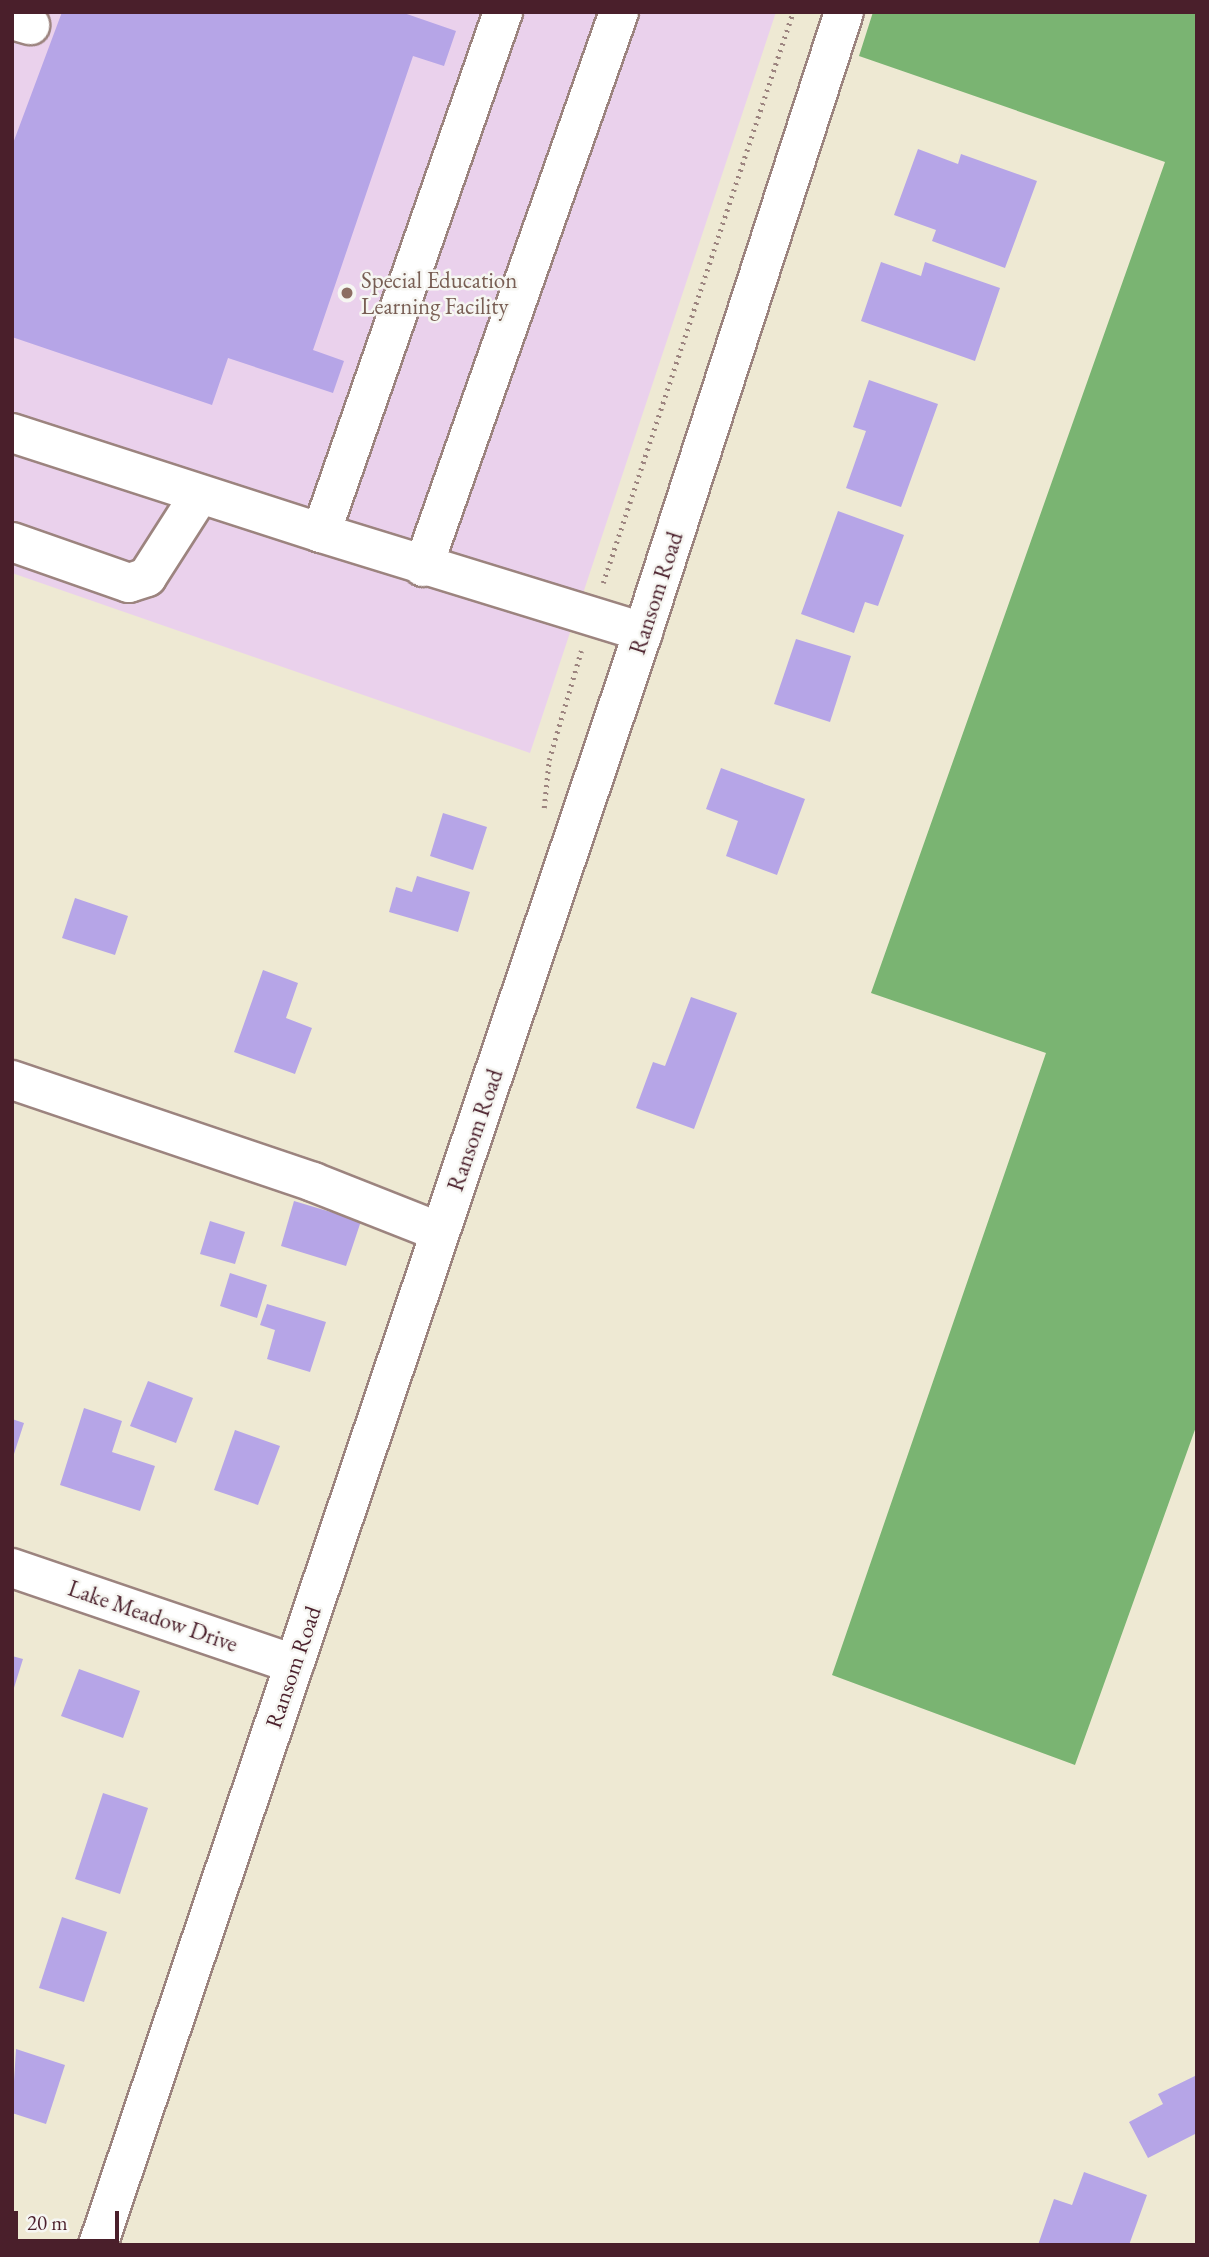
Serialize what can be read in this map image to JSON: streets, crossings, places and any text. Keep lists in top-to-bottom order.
{
  "streets": {
    "main road": ["Ransom Road", "Lake Meadow Drive"]
  },
  "crossings": [
    ["Ransom Road", "Lake Meadow Drive"]
  ],
  "places": ["Special Education Learning Facility"],
  "scale_bar": "20 m"
}
